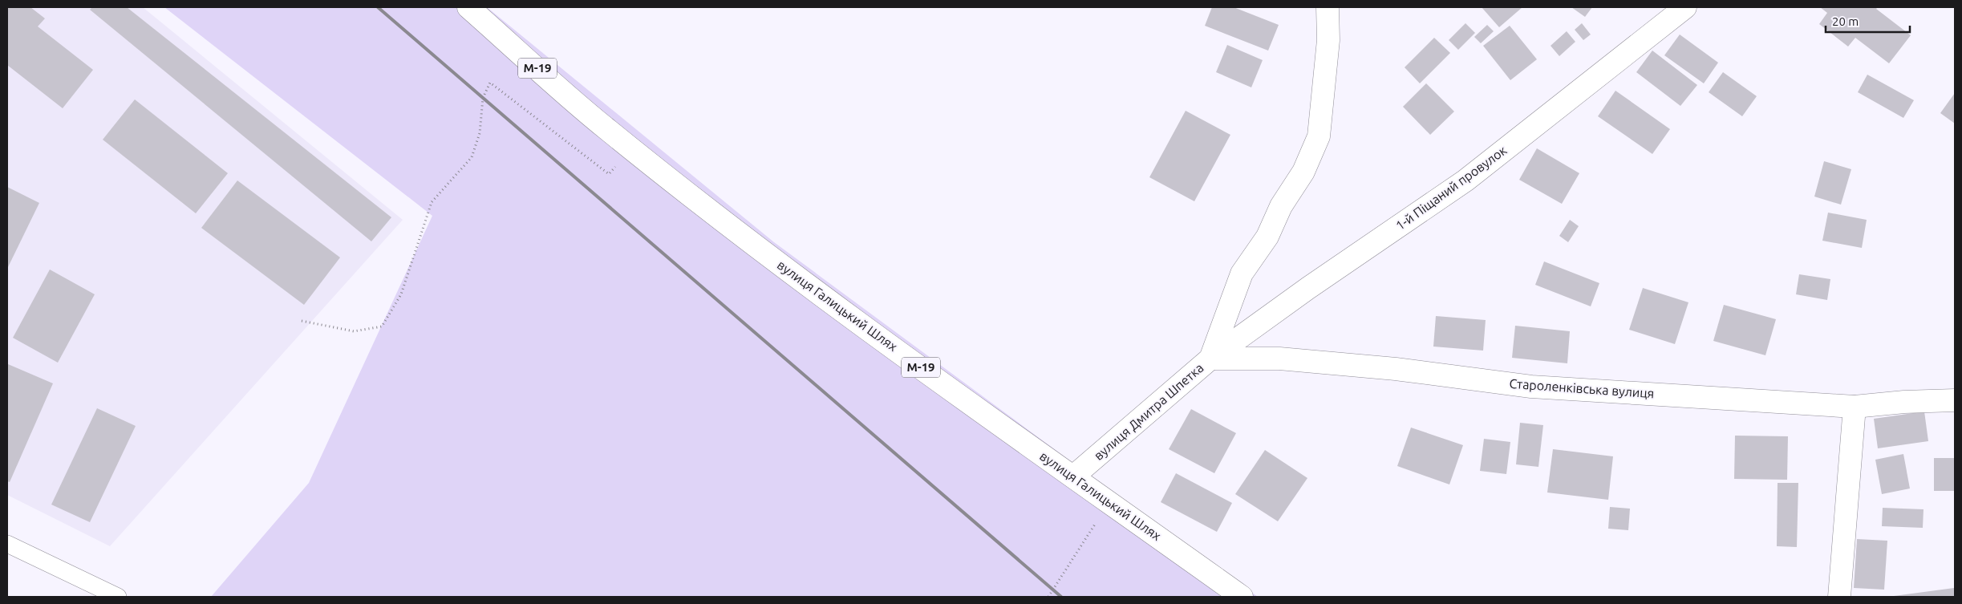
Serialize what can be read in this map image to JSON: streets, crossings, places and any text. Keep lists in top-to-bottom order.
{
  "streets": {
    "main road": [
      "М-19",
      "1-й Піщаний провулок",
      "вулиця Галицький Шлях",
      "Староленківська вулиця",
      "вулиця Дмитра Шпетка"
    ]
  },
  "crossings": [
    ["1-й Піщаний провулок", "Староленківська вулиця"],
    ["1-й Піщаний провулок", "вулиця Дмитра Шпетка"],
    ["вулиця Галицький Шлях", "вулиця Дмитра Шпетка"],
    ["Староленківська вулиця", "вулиця Дмитра Шпетка"]
  ],
  "scale_bar": "20 m"
}
